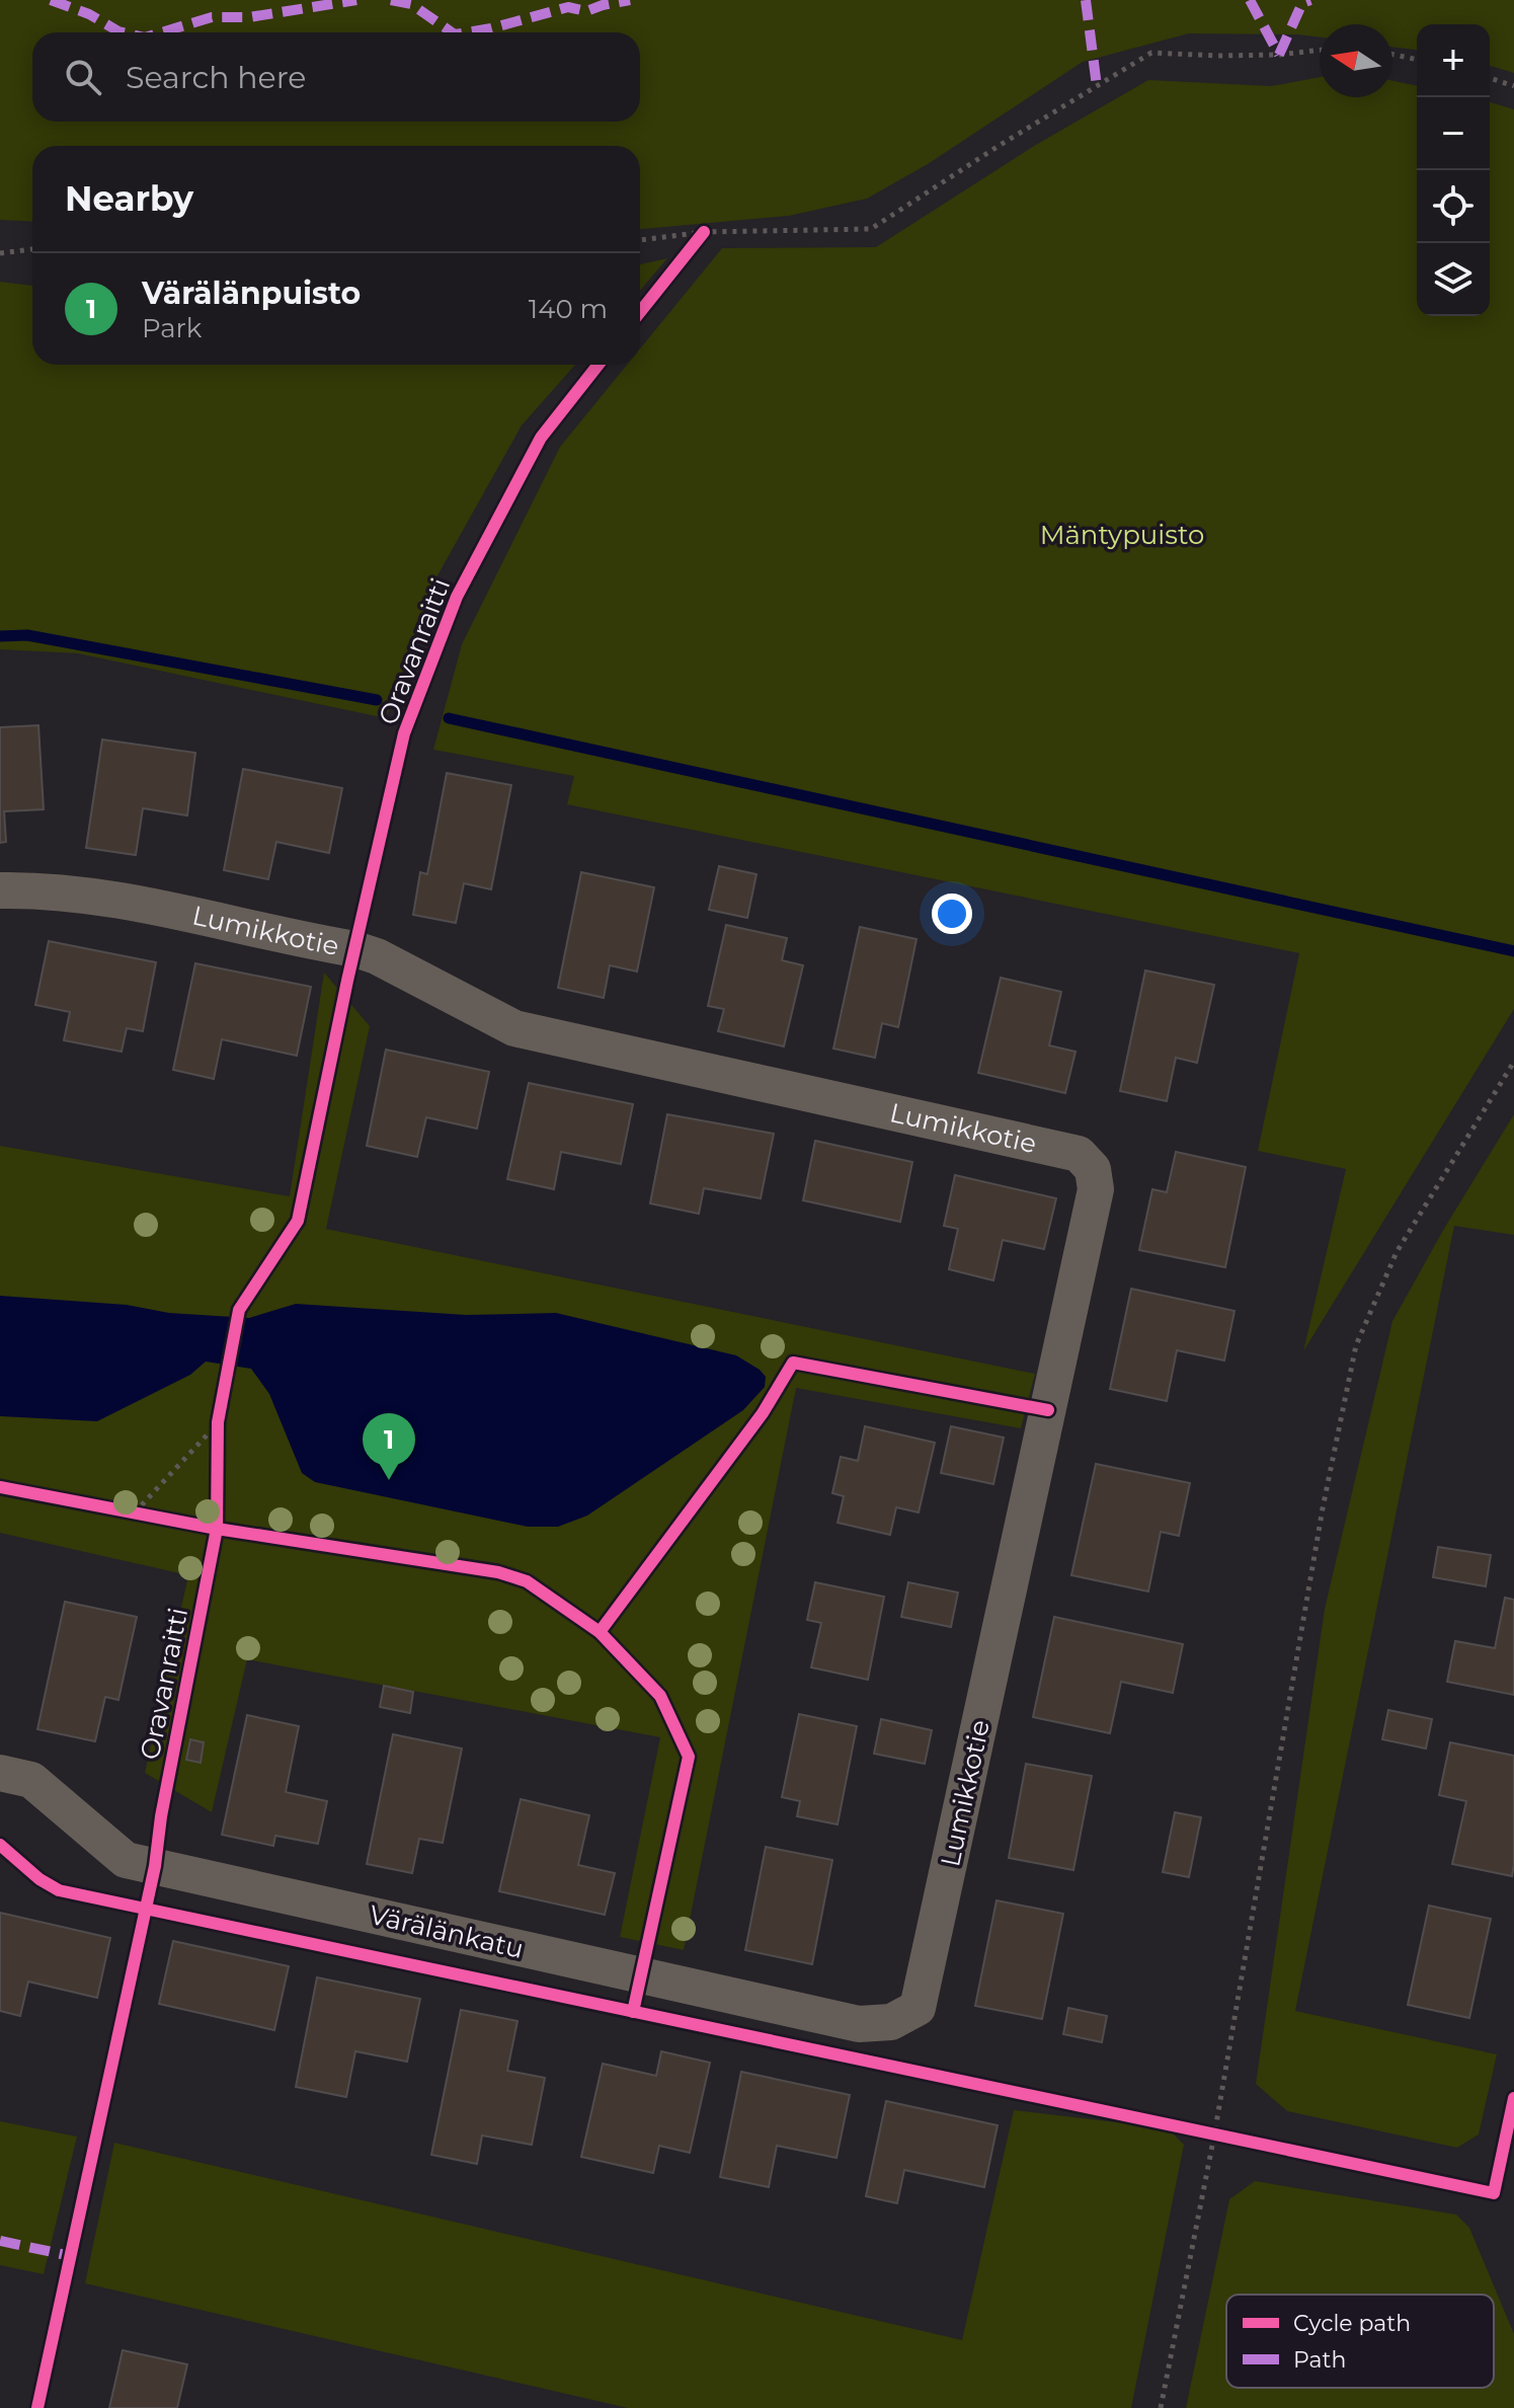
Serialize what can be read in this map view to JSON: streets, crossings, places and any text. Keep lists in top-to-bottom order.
{
  "streets": {
    "street": ["Lumikkotie", "Värälänkatu"],
    "cycle path": ["Oravanraitti"]
  },
  "crossings": [
    ["Oravanraitti", "Lumikkotie"],
    ["Oravanraitti", "Värälänkatu"],
    ["Lumikkotie", "Värälänkatu"]
  ],
  "parks": ["Mäntypuisto"],
  "legend": ["Cycle path", "Path"],
  "north": "left",
  "page": {
    "map_buttons": ["+", "−"],
    "search": "Search here",
    "heading": "Nearby",
    "list": [
      {
        "mark": "1",
        "name": "Värälänpuisto",
        "note": "Park",
        "value": "140 m"
      }
    ],
    "pins": "1"
  }
}
